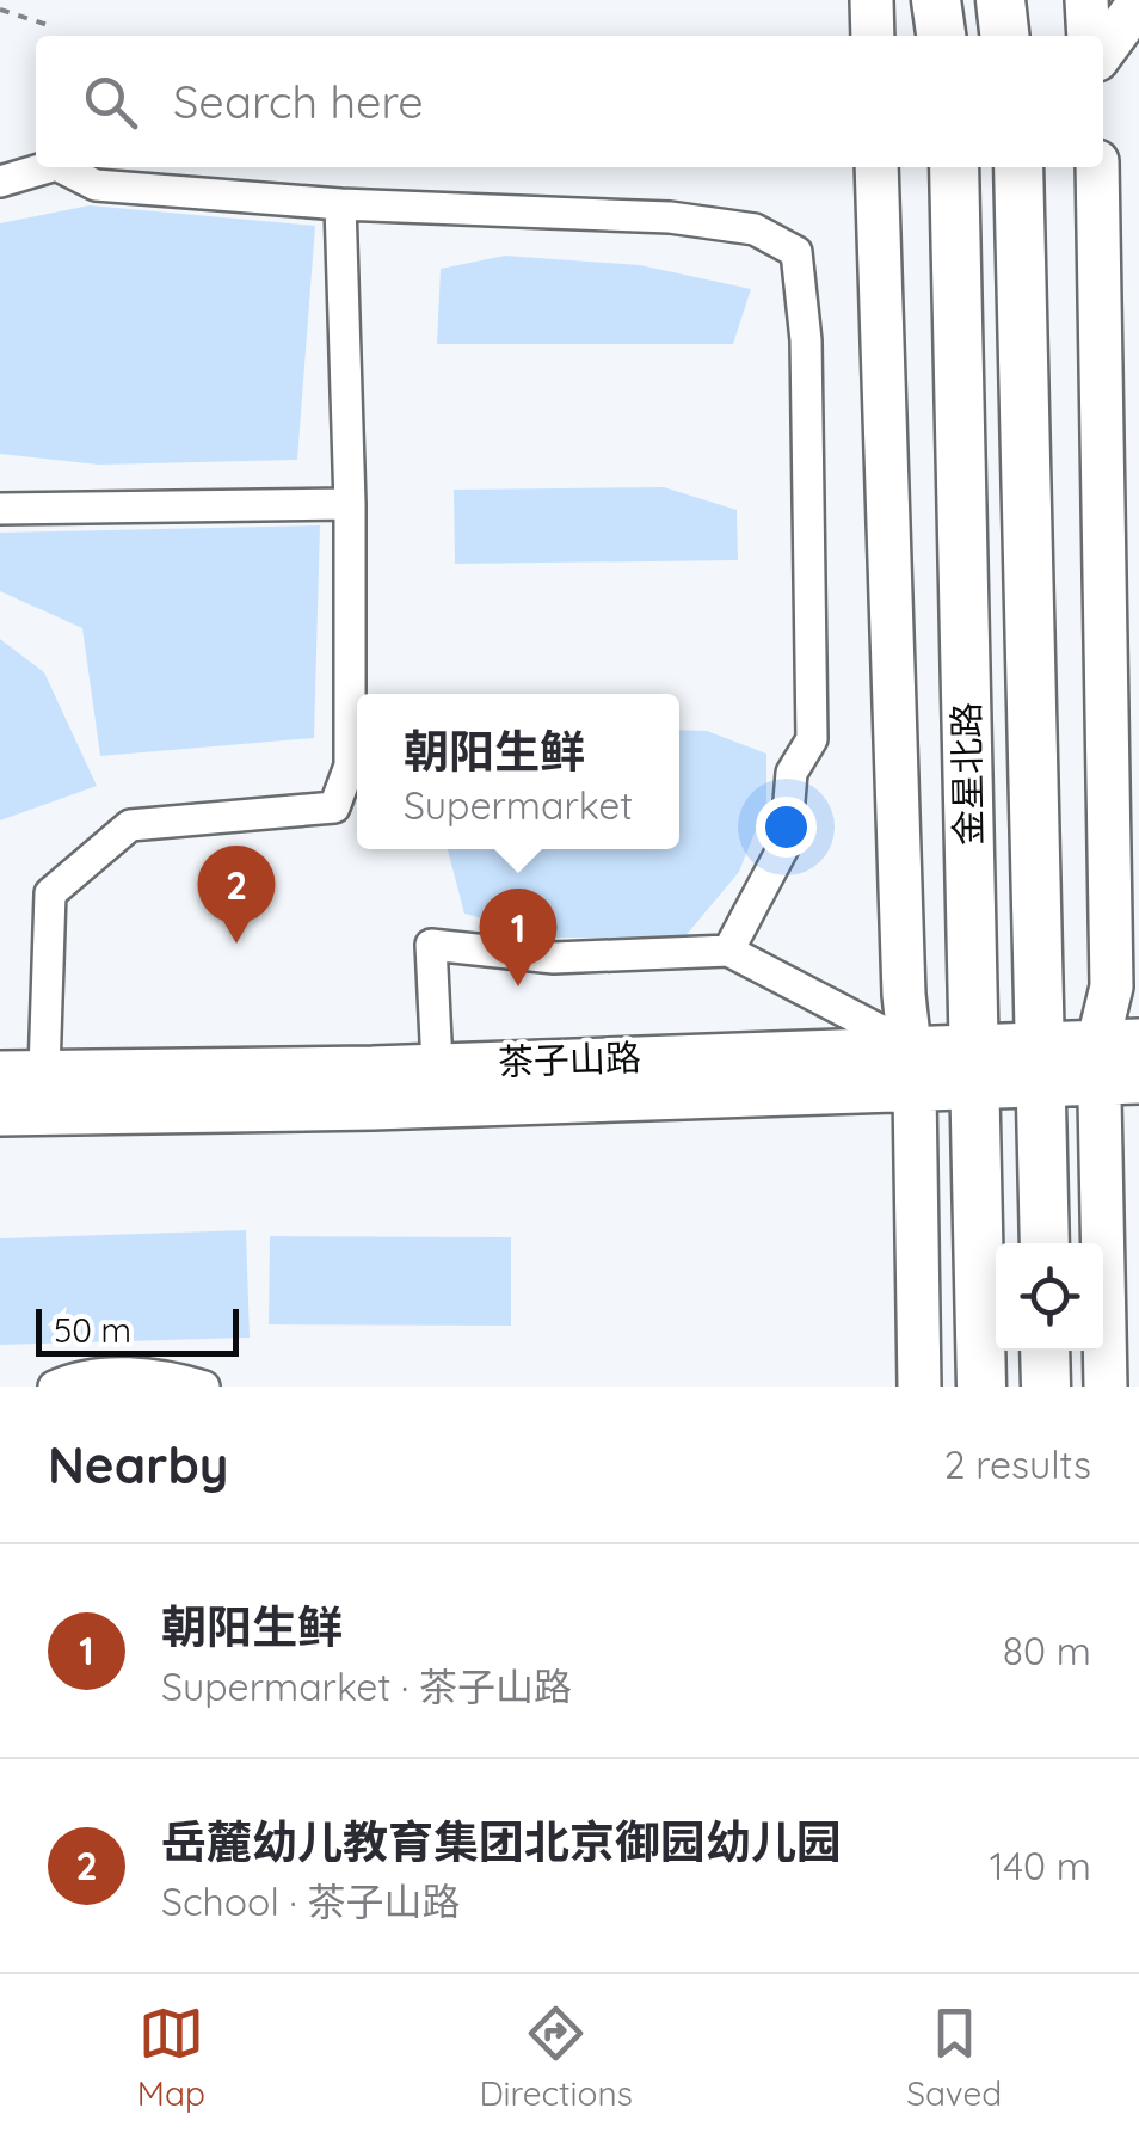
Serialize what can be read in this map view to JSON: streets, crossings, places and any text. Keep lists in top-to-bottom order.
{
  "streets": {
    "main road": ["金星北路"],
    "street": ["茶子山路"]
  },
  "crossings": [
    ["金星北路", "茶子山路"]
  ],
  "scale_bar": "50 m",
  "page": {
    "search": "Search here",
    "popup": ["朝阳生鲜", "Supermarket"],
    "pins": ["2", "1"],
    "scale": "50 m",
    "heading": ["Nearby", "2 results"],
    "list": [
      {
        "mark": "1",
        "name": "朝阳生鲜",
        "note": "Supermarket · 茶子山路",
        "value": "80 m"
      },
      {
        "mark": "2",
        "name": "岳麓幼儿教育集团北京御园幼儿园",
        "note": "School · 茶子山路",
        "value": "140 m"
      }
    ],
    "nav": ["Map", "Directions", "Saved"]
  }
}
